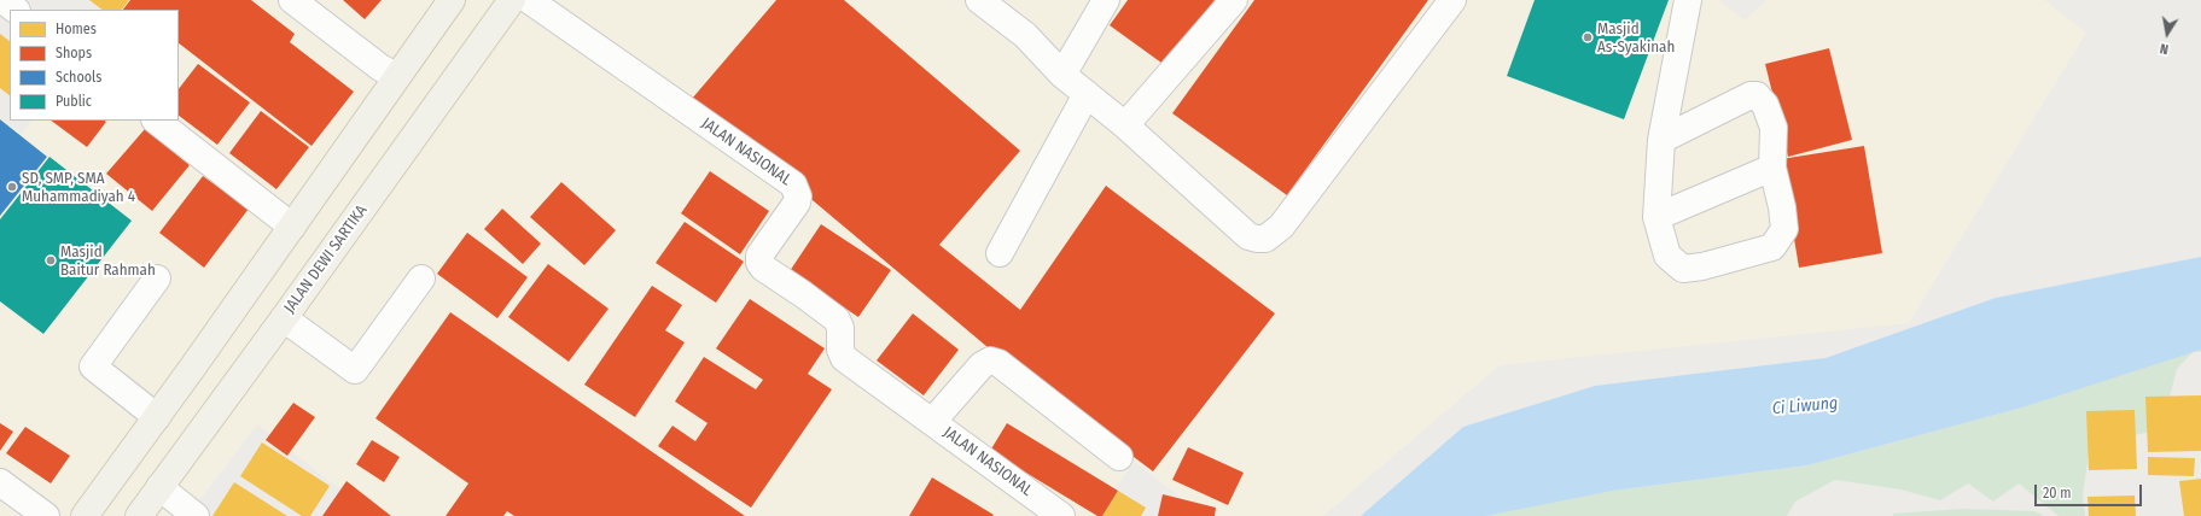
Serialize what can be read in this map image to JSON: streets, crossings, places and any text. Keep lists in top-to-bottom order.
{
  "streets": {
    "main road": ["JALAN DEWI SARTIKA"],
    "street": ["JALAN NASIONAL"]
  },
  "water": ["Ci Liwung"],
  "places": ["Masjid As-Syakinah", "SD, SMP, SMA Muhammadiyah 4", "Masjid Baitur Rahmah"],
  "legend": [
    "Homes",
    "Shops",
    "Schools",
    "Public"
  ],
  "scale_bar": "20 m",
  "north": "bottom"
}
